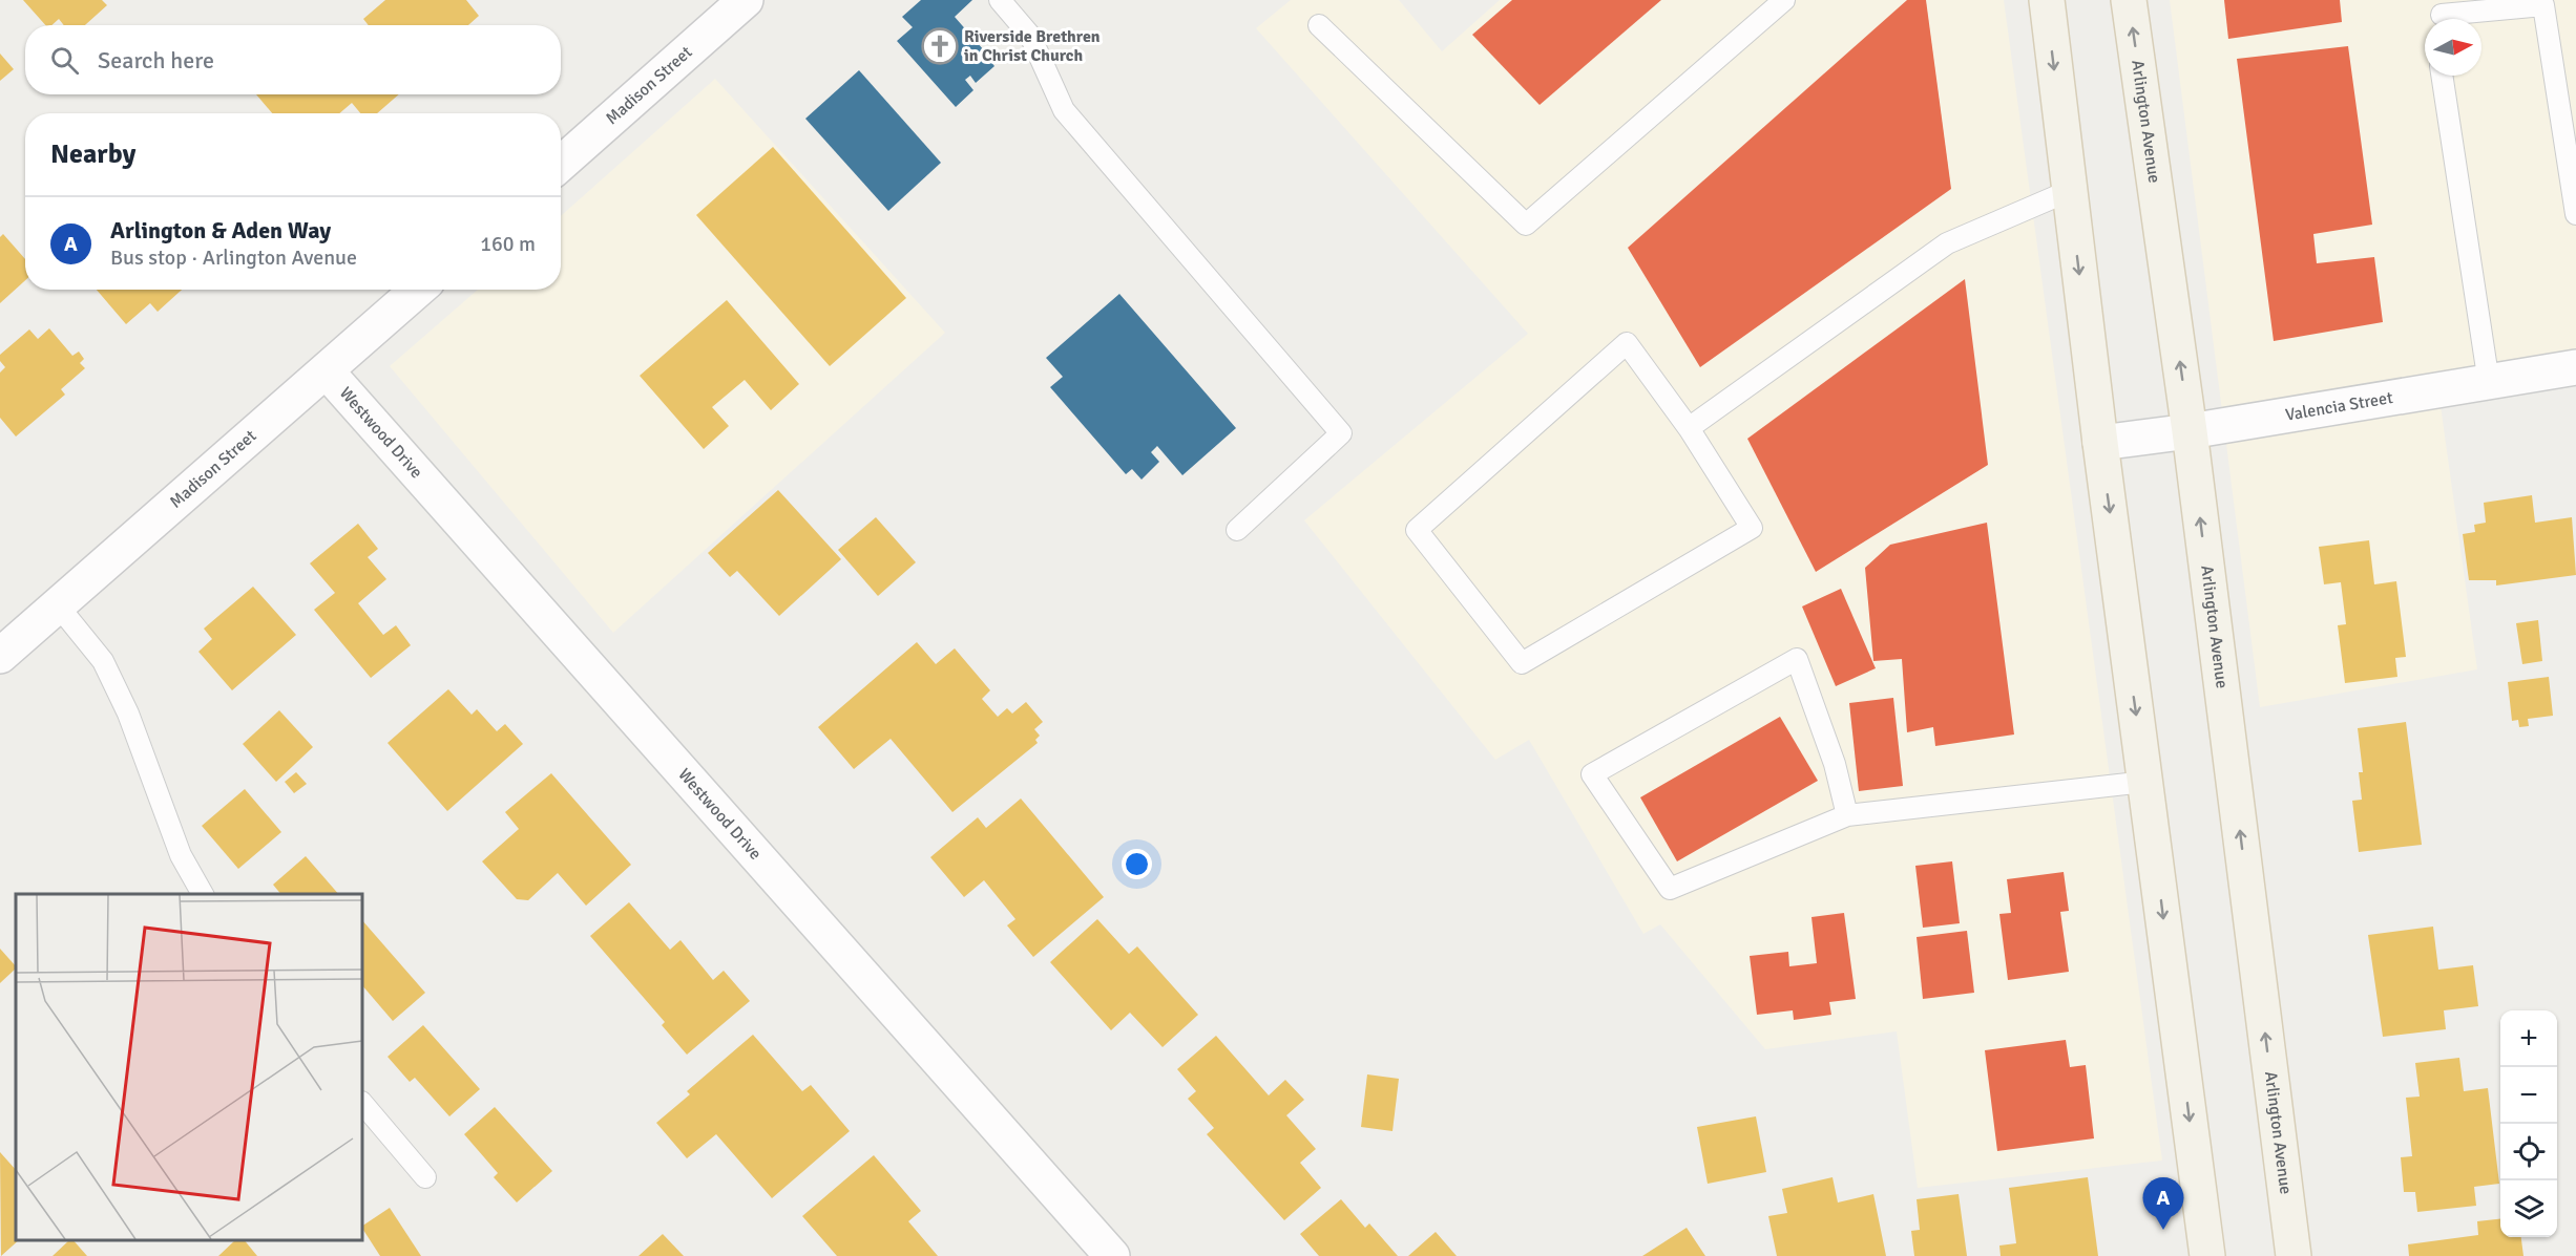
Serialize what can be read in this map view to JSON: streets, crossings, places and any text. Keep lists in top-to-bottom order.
{
  "streets": {
    "main road": ["Arlington Avenue"],
    "street": ["Madison Street", "Valencia Street", "Westwood Drive"]
  },
  "crossings": [
    ["Madison Street", "Westwood Drive"],
    ["Arlington Avenue", "Valencia Street"]
  ],
  "places": {
    "church": ["Riverside Brethren in Christ Church"]
  },
  "north": "right",
  "page": {
    "search": "Search here",
    "heading": "Nearby",
    "list": [
      {
        "mark": "A",
        "name": "Arlington & Aden Way",
        "note": "Bus stop · Arlington Avenue",
        "value": "160 m"
      }
    ],
    "map_buttons": ["+", "−"],
    "pins": "A"
  }
}
